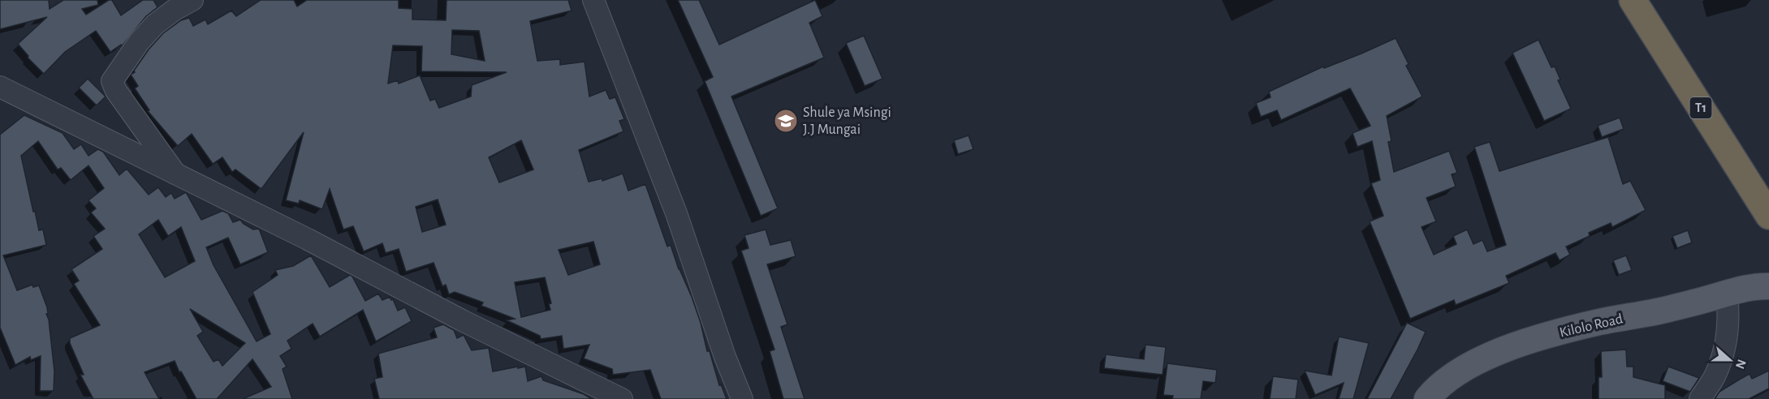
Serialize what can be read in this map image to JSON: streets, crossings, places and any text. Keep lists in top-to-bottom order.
{
  "streets": {
    "highway": ["T1"],
    "main road": ["Kilolo Road"]
  },
  "places": {
    "school or university": ["Shule ya Msingi J.J Mungai"]
  },
  "north": "right"
}
